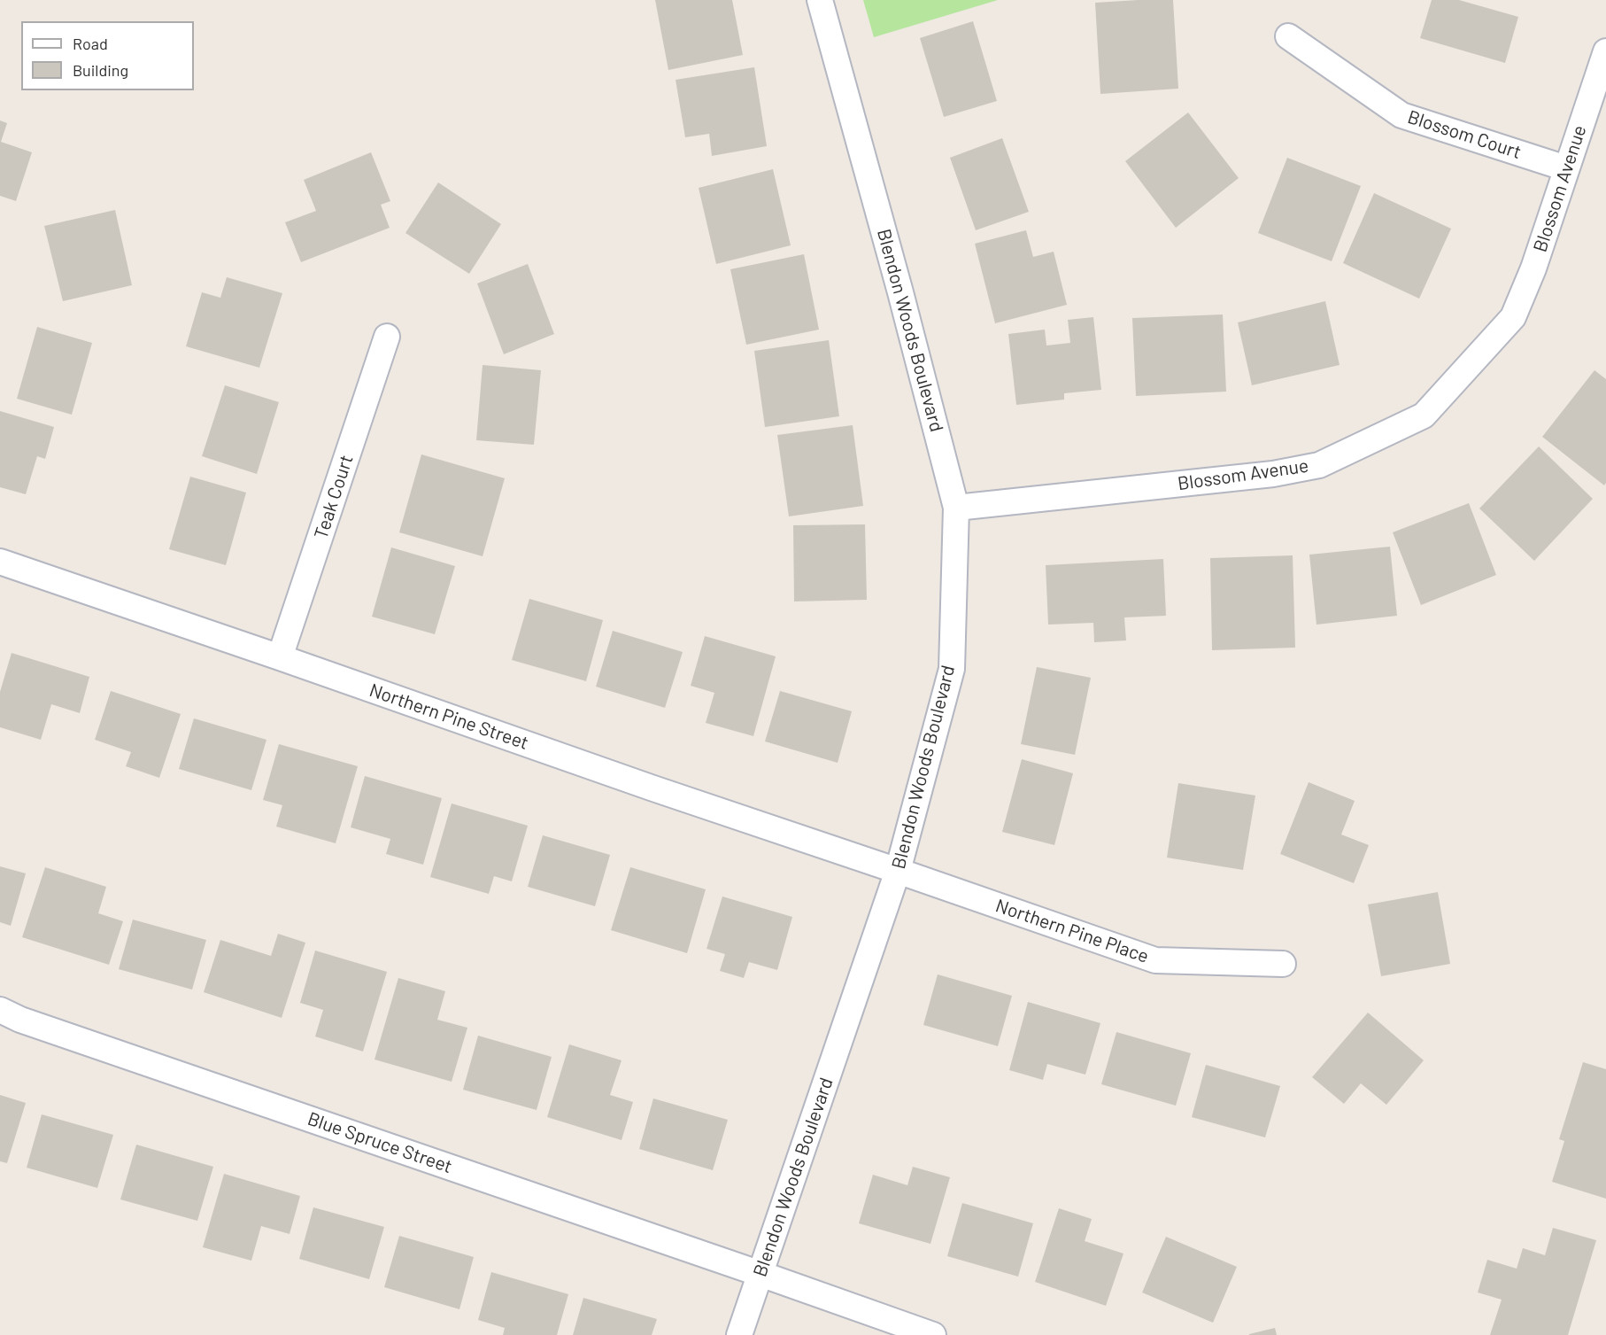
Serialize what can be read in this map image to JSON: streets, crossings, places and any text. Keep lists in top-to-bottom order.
{
  "streets": {
    "street": [
      "Blossom Court",
      "Blossom Avenue",
      "Blendon Woods Boulevard",
      "Teak Court",
      "Northern Pine Street",
      "Northern Pine Place",
      "Blue Spruce Street"
    ]
  },
  "crossings": [
    ["Blossom Court", "Blossom Avenue"],
    ["Blossom Avenue", "Blendon Woods Boulevard"],
    ["Blendon Woods Boulevard", "Northern Pine Street"],
    ["Blendon Woods Boulevard", "Northern Pine Place"],
    ["Blendon Woods Boulevard", "Blue Spruce Street"],
    ["Teak Court", "Northern Pine Street"],
    ["Northern Pine Street", "Northern Pine Place"]
  ],
  "legend": ["Road", "Building"]
}
